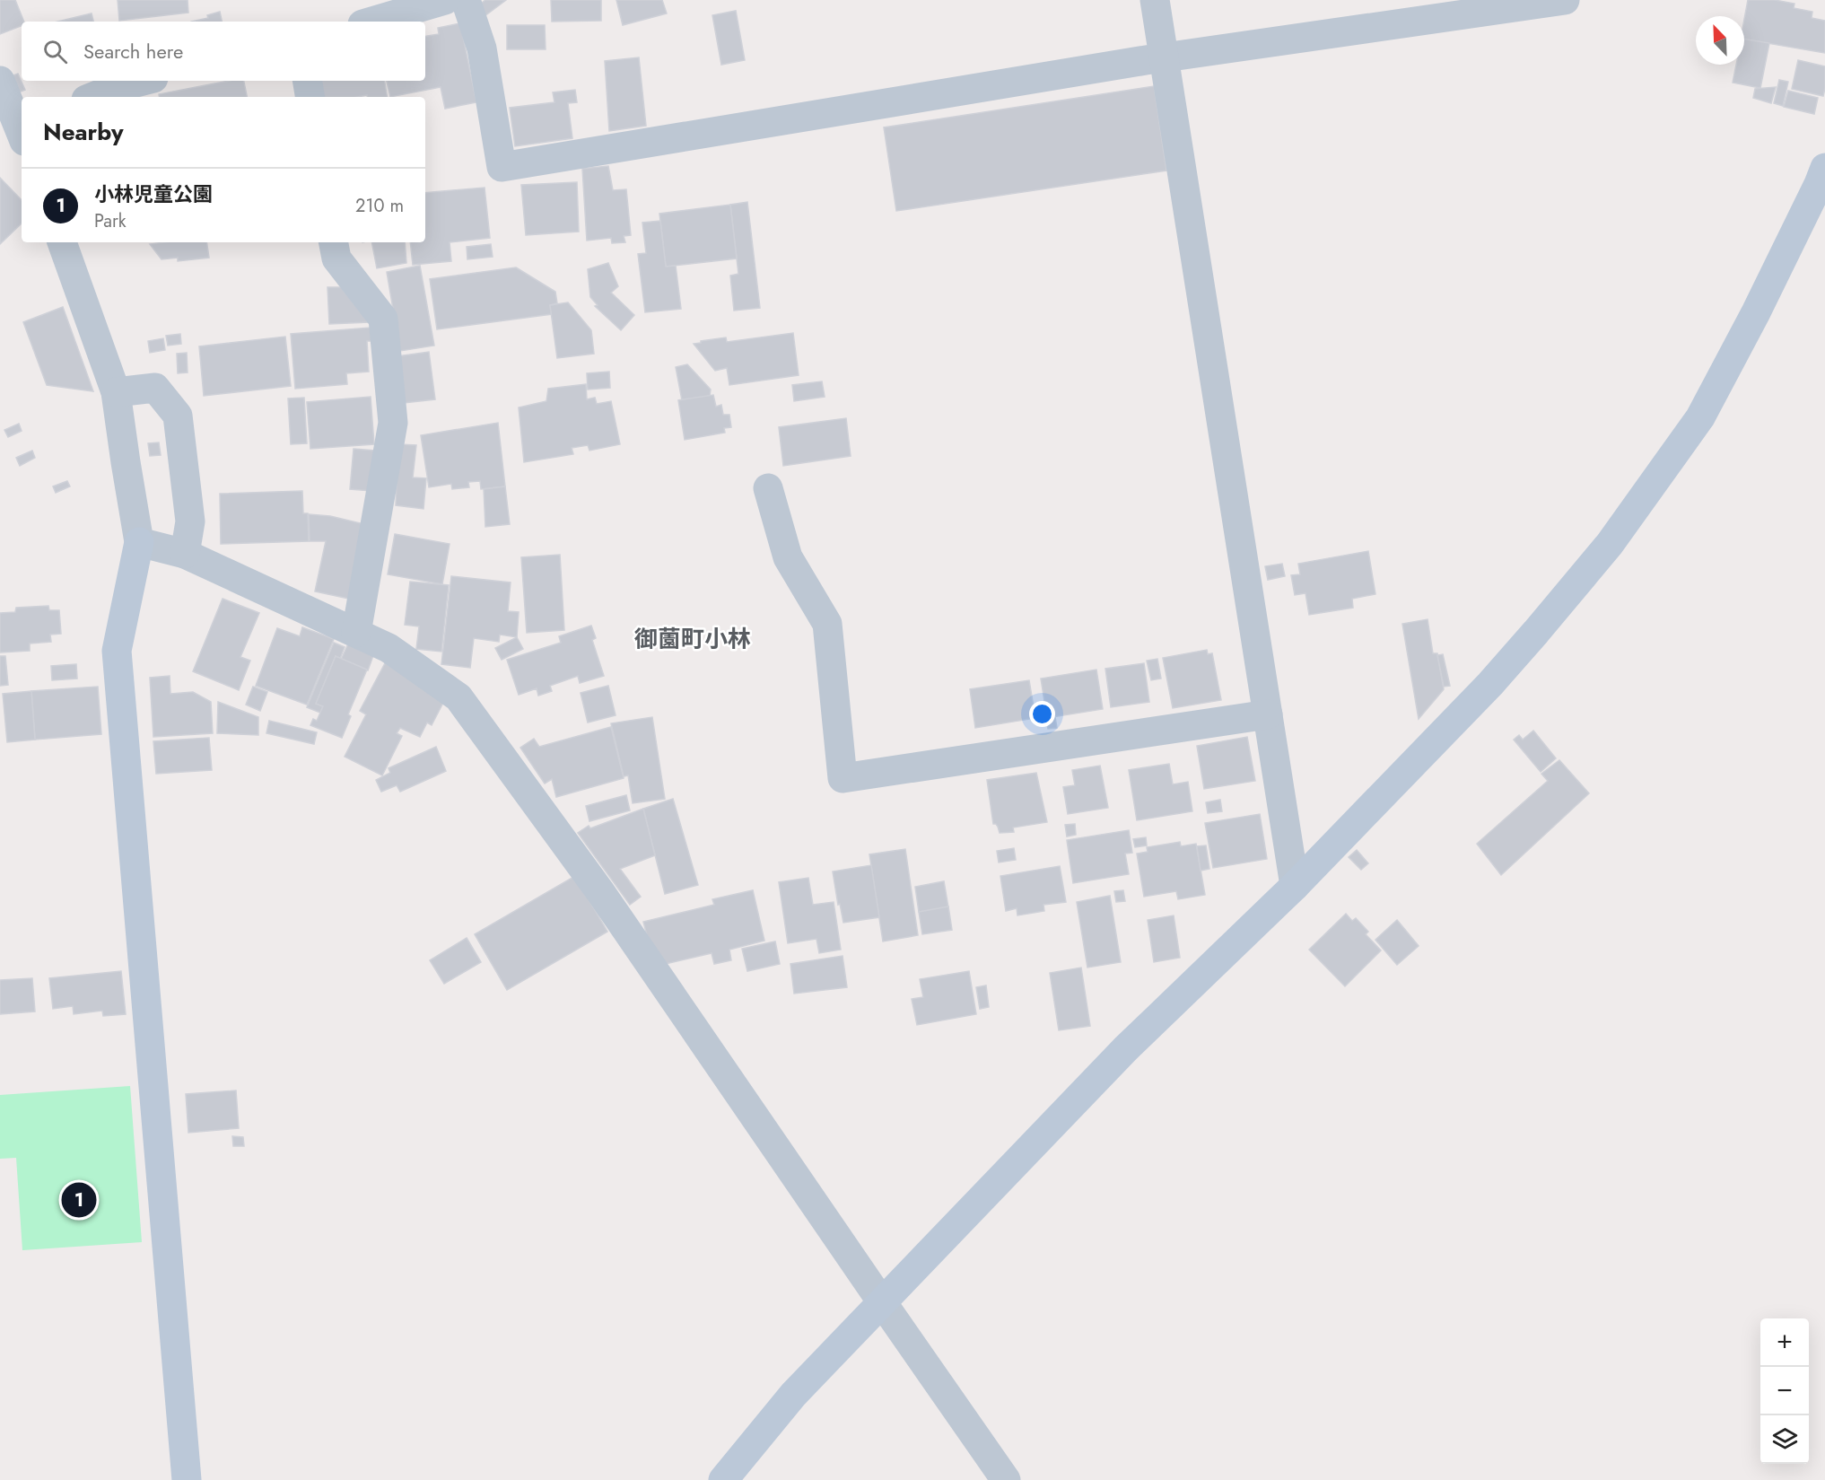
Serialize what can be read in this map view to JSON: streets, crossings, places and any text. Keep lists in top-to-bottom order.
{
  "districts": ["御薗町小林"],
  "north": "top left",
  "page": {
    "search": "Search here",
    "heading": "Nearby",
    "list": [
      {
        "mark": "1",
        "name": "小林児童公園",
        "note": "Park",
        "value": "210 m"
      }
    ],
    "pins": "1",
    "map_buttons": ["+", "−"]
  }
}
